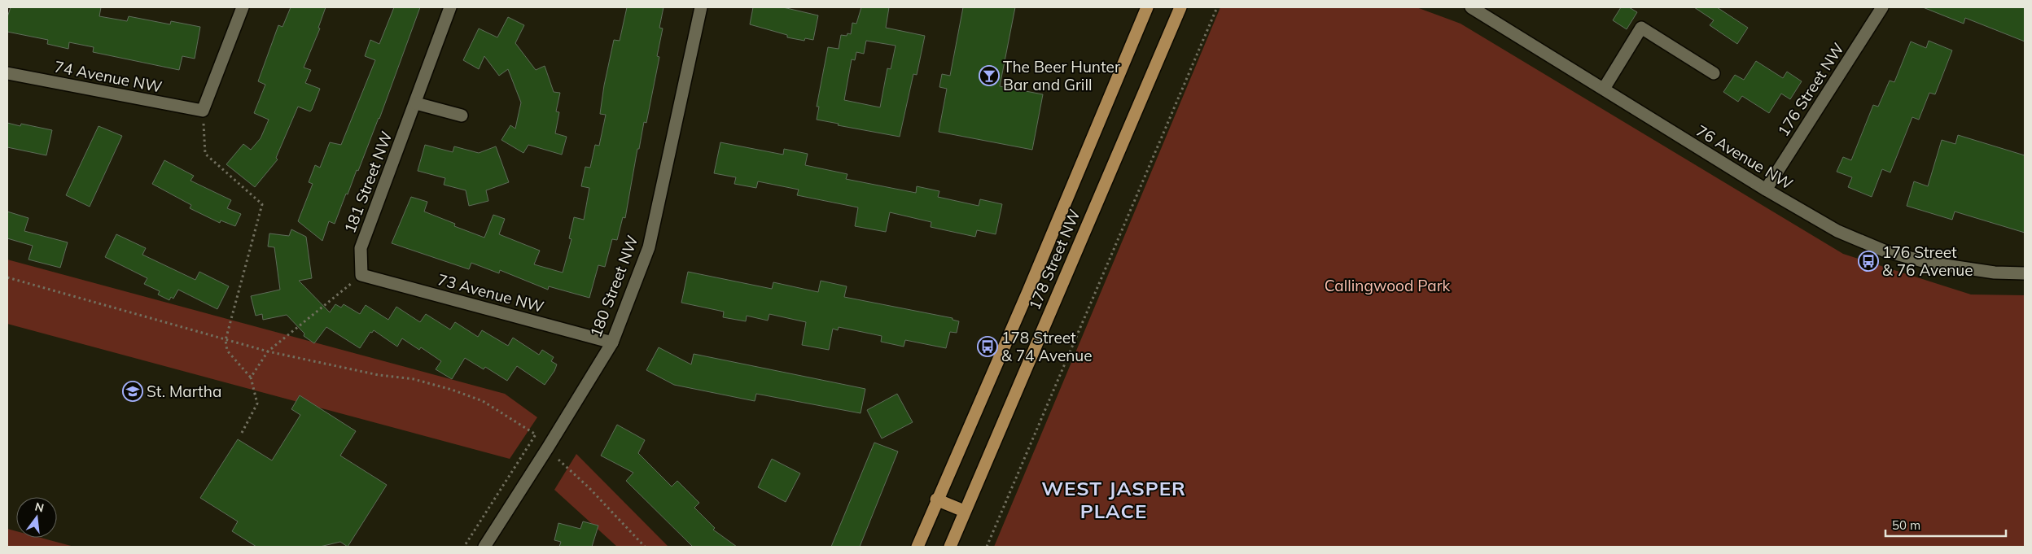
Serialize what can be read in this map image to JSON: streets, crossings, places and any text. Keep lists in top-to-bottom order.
{
  "streets": {
    "main road": ["178 Street NW"],
    "street": [
      "74 Avenue NW",
      "176 Street NW",
      "76 Avenue NW",
      "181 Street NW",
      "180 Street NW",
      "73 Avenue NW"
    ]
  },
  "crossings": [
    ["176 Street NW", "76 Avenue NW"],
    ["181 Street NW", "73 Avenue NW"],
    ["180 Street NW", "73 Avenue NW"]
  ],
  "districts": ["WEST JASPER PLACE"],
  "parks": ["Callingwood Park"],
  "places": {
    "bar": ["The Beer Hunter Bar and Grill"],
    "bus stop": ["176 Street & 76 Avenue", "178 Street & 74 Avenue"],
    "school or university": ["St. Martha"]
  },
  "scale_bar": "50 m",
  "north": "top"
}
